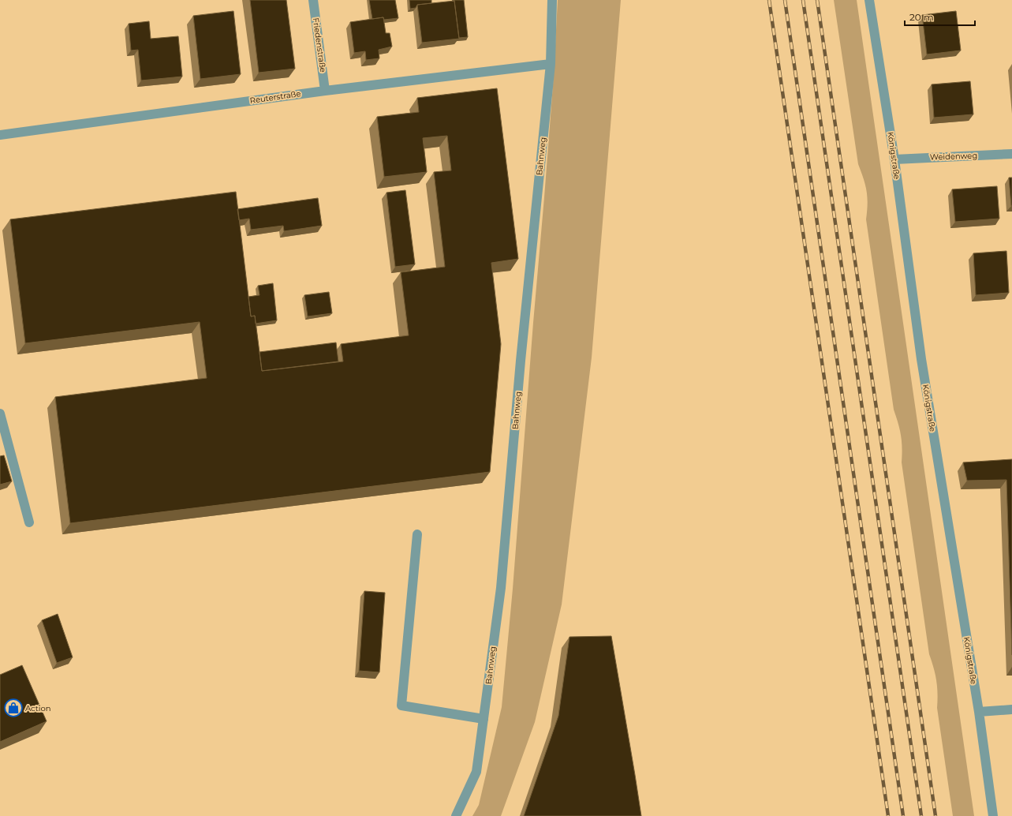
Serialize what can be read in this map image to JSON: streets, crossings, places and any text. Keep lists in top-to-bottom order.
{
  "streets": {
    "street": [
      "Friedenstraße",
      "Reuterstraße",
      "Königstraße",
      "Bahnweg",
      "Weidenweg"
    ]
  },
  "crossings": [
    ["Friedenstraße", "Reuterstraße"],
    ["Reuterstraße", "Bahnweg"],
    ["Königstraße", "Weidenweg"]
  ],
  "places": {
    "shop": ["Action"]
  },
  "scale_bar": "20 m"
}
